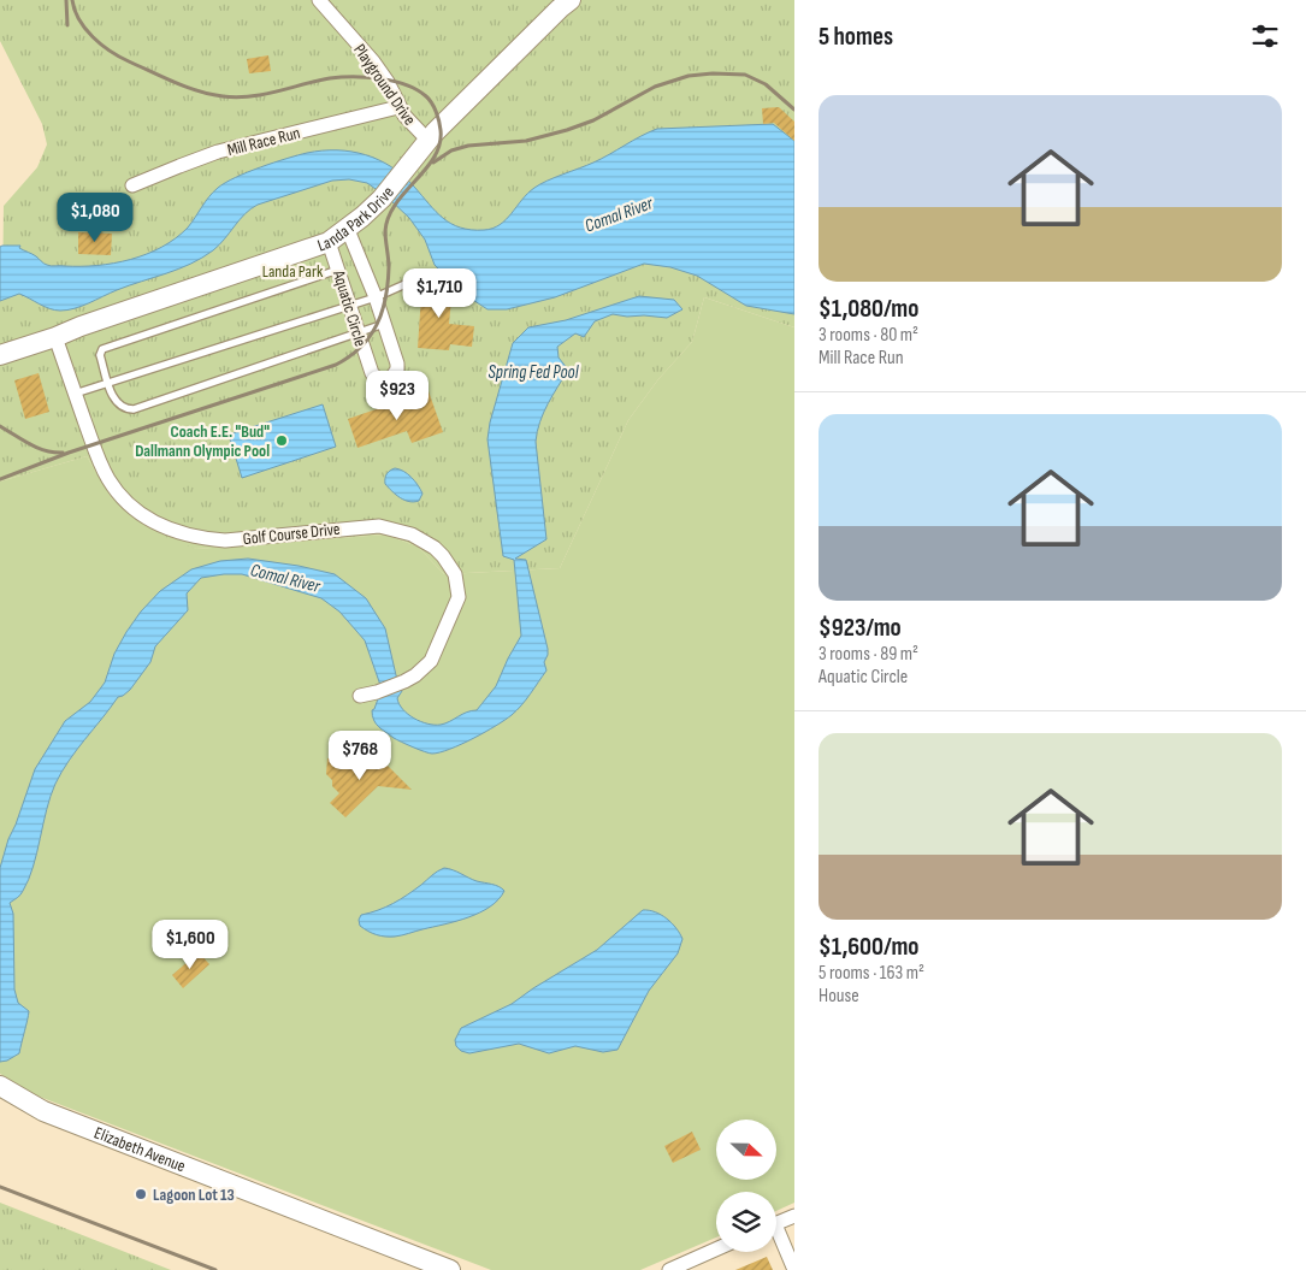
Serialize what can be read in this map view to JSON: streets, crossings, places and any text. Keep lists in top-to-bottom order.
{
  "streets": {
    "street": [
      "Playground Drive",
      "Mill Race Run",
      "Landa Park Drive",
      "Aquatic Circle",
      "Golf Course Drive",
      "Elizabeth Avenue"
    ]
  },
  "crossings": [
    ["Playground Drive", "Mill Race Run"],
    ["Playground Drive", "Landa Park Drive"],
    ["Landa Park Drive", "Aquatic Circle"],
    ["Landa Park Drive", "Golf Course Drive"]
  ],
  "water": ["Comal River", "Spring Fed Pool"],
  "parks": ["Landa Park"],
  "places": ["Coach E.E. \"Bud\" Dallmann Olympic Pool", "Lagoon Lot 13"],
  "north": "right",
  "page": {
    "heading": "5 homes",
    "list": [
      {
        "name": "$1,080/mo",
        "note": "3 rooms · 80 m² · Mill Race Run"
      },
      {
        "name": "$923/mo",
        "note": "3 rooms · 89 m² · Aquatic Circle"
      },
      {
        "name": "$1,600/mo",
        "note": "5 rooms · 163 m² · House"
      }
    ],
    "price": [
      "$1,080",
      "$1,710",
      "$923",
      "$768",
      "$1,600"
    ]
  }
}
